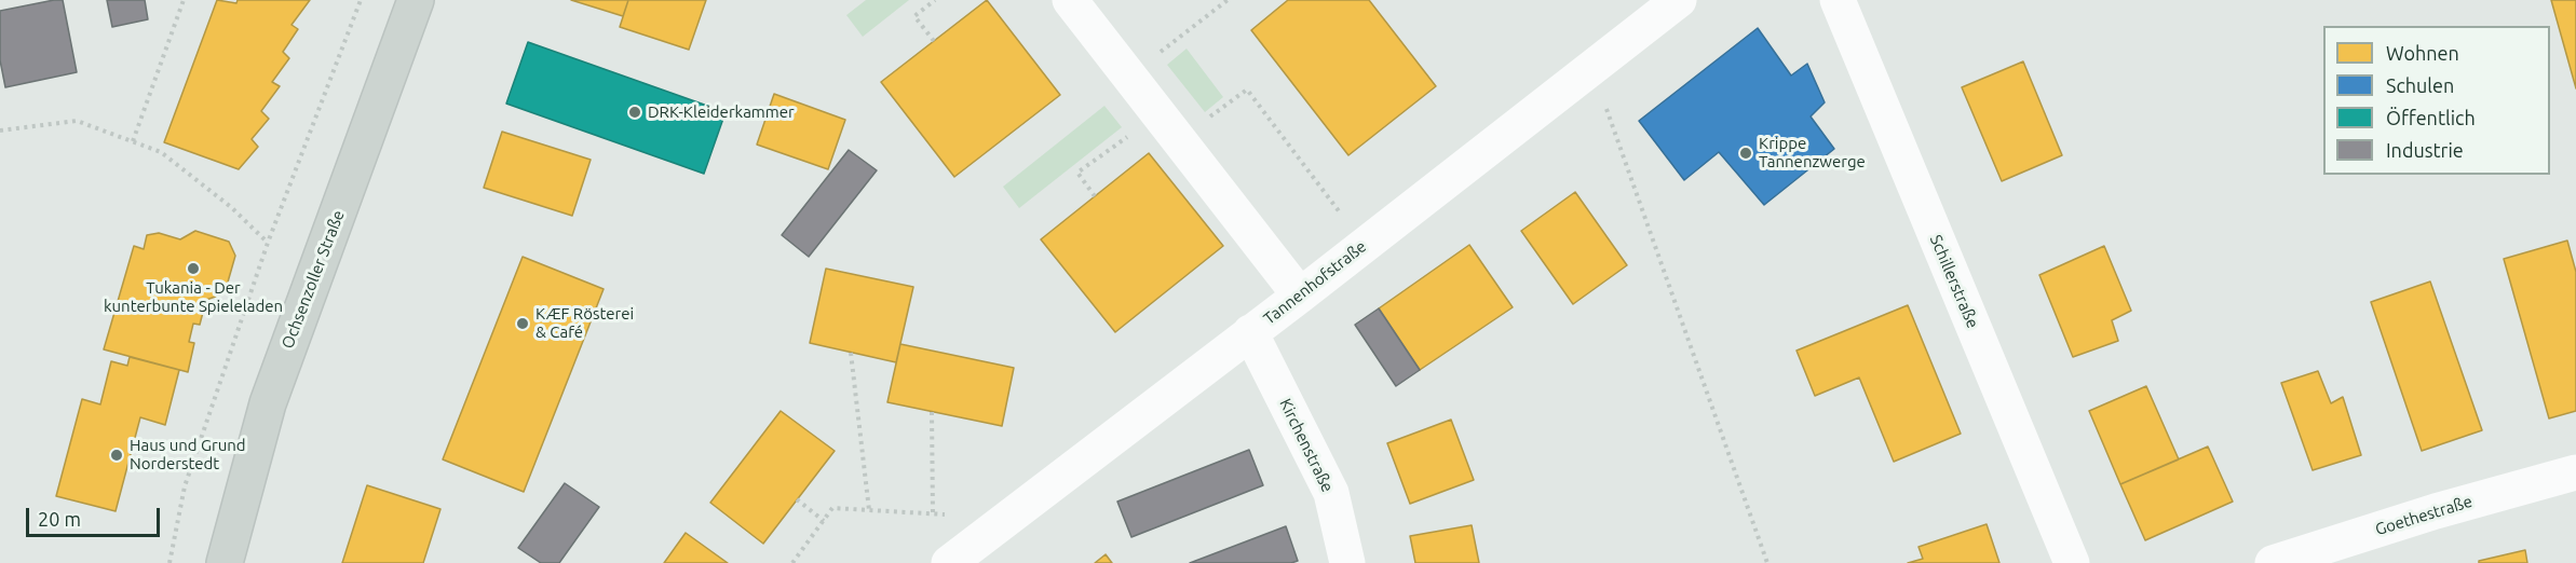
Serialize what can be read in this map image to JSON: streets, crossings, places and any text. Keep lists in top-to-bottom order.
{
  "streets": {
    "main road": ["Ochsenzoller Straße"],
    "street": [
      "Schillerstraße",
      "Tannenhofstraße",
      "Kirchenstraße",
      "Goethestraße"
    ]
  },
  "crossings": [
    ["Tannenhofstraße", "Kirchenstraße"]
  ],
  "places": [
    "DRK-Kleiderkammer",
    "Krippe Tannenzwerge",
    "Tukania - Der kunterbunte Spieleladen",
    "KÆF Rösterei & Café",
    "Haus und Grund Norderstedt"
  ],
  "legend": [
    "Wohnen",
    "Schulen",
    "Öffentlich",
    "Industrie"
  ],
  "scale_bar": "20 m"
}
